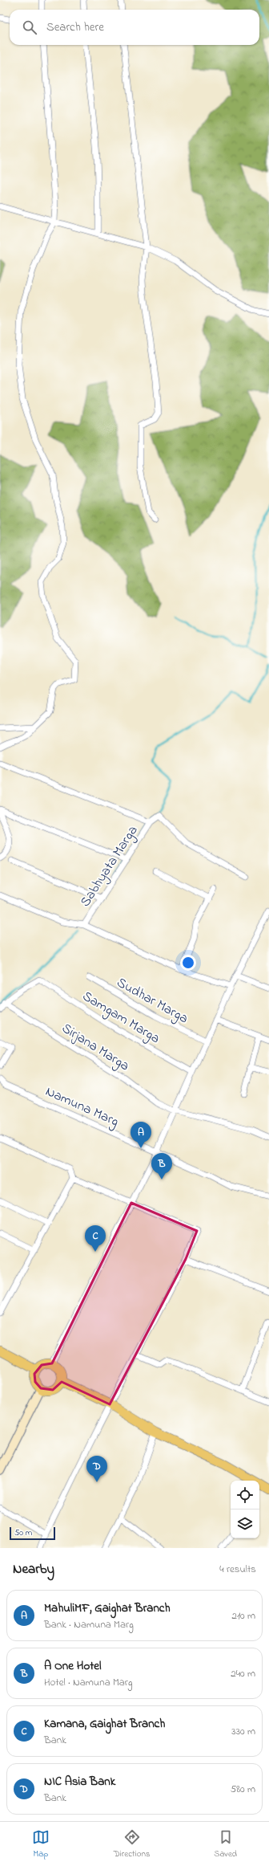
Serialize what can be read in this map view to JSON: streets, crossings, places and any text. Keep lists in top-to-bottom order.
{
  "streets": {
    "street": [
      "Sabhyata Marga",
      "Sudhar Marga",
      "Samgam Marga",
      "Sirjana Marga",
      "Namuna Marg"
    ]
  },
  "crossings": [
    ["Samgam Marga", "Sirjana Marga"]
  ],
  "scale_bar": "50 m",
  "page": {
    "search": "Search here",
    "pins": [
      "A",
      "B",
      "C",
      "D"
    ],
    "scale": "50 m",
    "heading": ["Nearby", "4 results"],
    "list": [
      {
        "mark": "A",
        "name": "MahuliMF, Gaighat Branch",
        "note": "Bank · Namuna Marg",
        "value": "210 m"
      },
      {
        "mark": "B",
        "name": "A One Hotel",
        "note": "Hotel · Namuna Marg",
        "value": "240 m"
      },
      {
        "mark": "C",
        "name": "Kamana, Gaighat Branch",
        "note": "Bank",
        "value": "330 m"
      },
      {
        "mark": "D",
        "name": "NIC Asia Bank",
        "note": "Bank",
        "value": "580 m"
      }
    ],
    "nav": ["Map", "Directions", "Saved"]
  }
}
